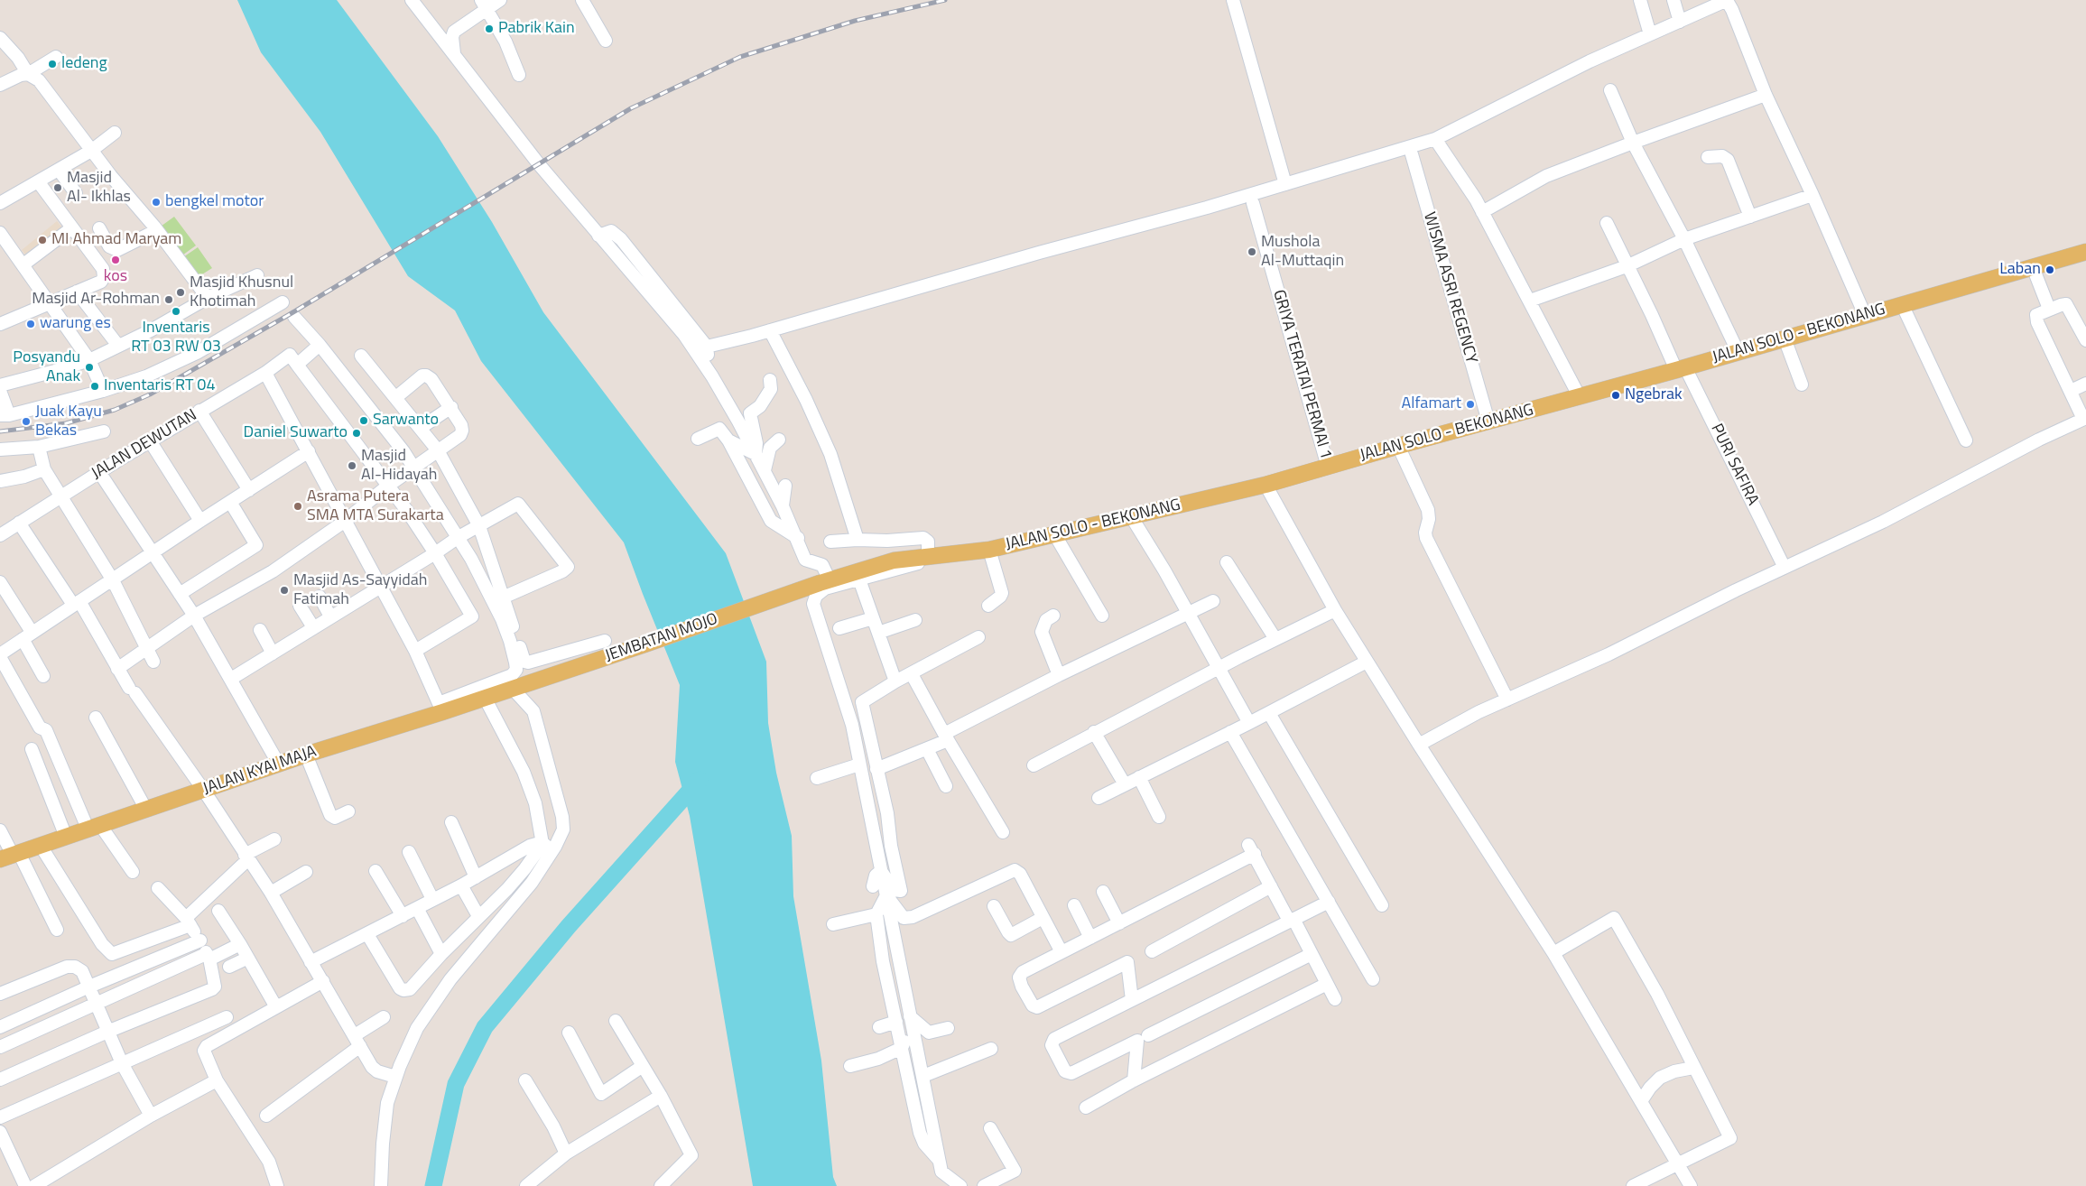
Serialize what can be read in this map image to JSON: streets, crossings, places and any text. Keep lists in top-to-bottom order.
{
  "streets": {
    "main road": ["JALAN SOLO - BEKONANG", "JEMBATAN MOJO", "JALAN KYAI MAJA"],
    "street": [
      "WISMA ASRI REGENCY",
      "GRIYA TERATAI PERMAI 1",
      "JALAN DEWUTAN",
      "PURI SAFIRA"
    ]
  },
  "crossings": [
    ["WISMA ASRI REGENCY", "JALAN SOLO - BEKONANG"],
    ["JALAN SOLO - BEKONANG", "GRIYA TERATAI PERMAI 1"],
    ["JALAN SOLO - BEKONANG", "PURI SAFIRA"],
    ["JALAN SOLO - BEKONANG", "JEMBATAN MOJO"],
    ["JEMBATAN MOJO", "JALAN KYAI MAJA"]
  ],
  "places": [
    "Pabrik Kain",
    "ledeng",
    "Masjid Al- Ikhlas",
    "bengkel motor",
    "MI Ahmad Maryam",
    "Mushola Al-Muttaqin",
    "kos",
    "Laban",
    "Masjid Khusnul Khotimah",
    "Masjid Ar-Rohman",
    "Inventaris RT 03 RW 03",
    "warung es",
    "Posyandu Anak",
    "Inventaris RT 04",
    "Ngebrak",
    "Alfamart",
    "Sarwanto",
    "Juak Kayu Bekas",
    "Daniel Suwarto",
    "Masjid Al-Hidayah",
    "Asrama Putera SMA MTA Surakarta",
    "Masjid As-Sayyidah Fatimah"
  ]
}
